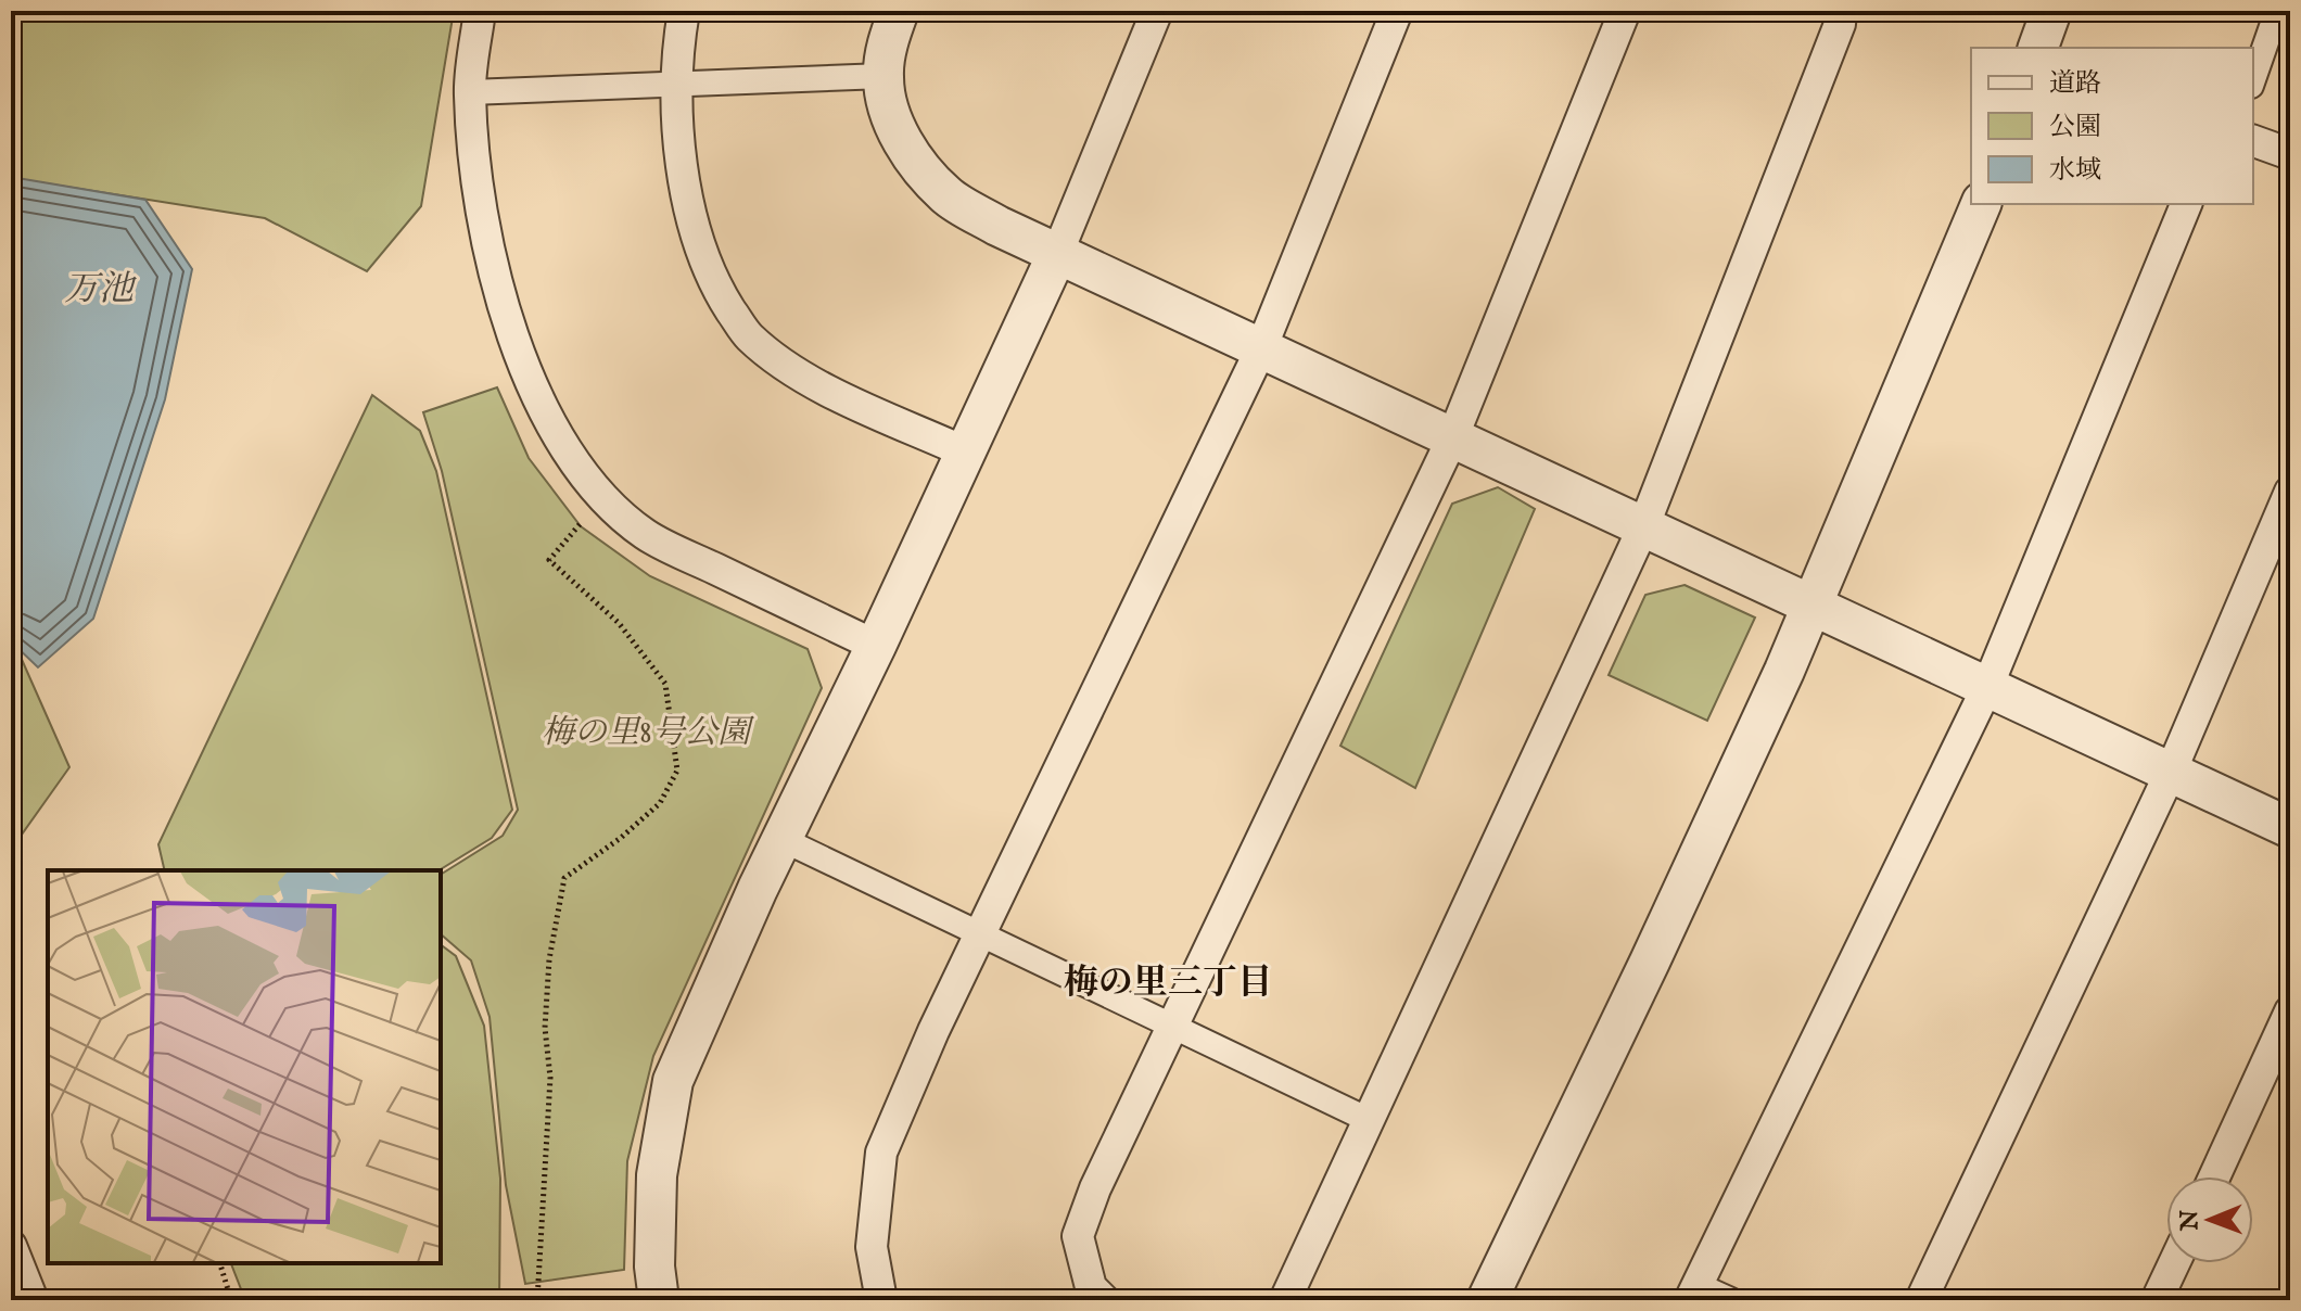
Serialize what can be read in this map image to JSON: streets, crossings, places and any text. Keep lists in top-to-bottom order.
{
  "districts": ["梅の里三丁目"],
  "water": ["万池"],
  "parks": ["梅の里8号公園"],
  "legend": ["道路", "公園", "水域"],
  "north": "left"
}
